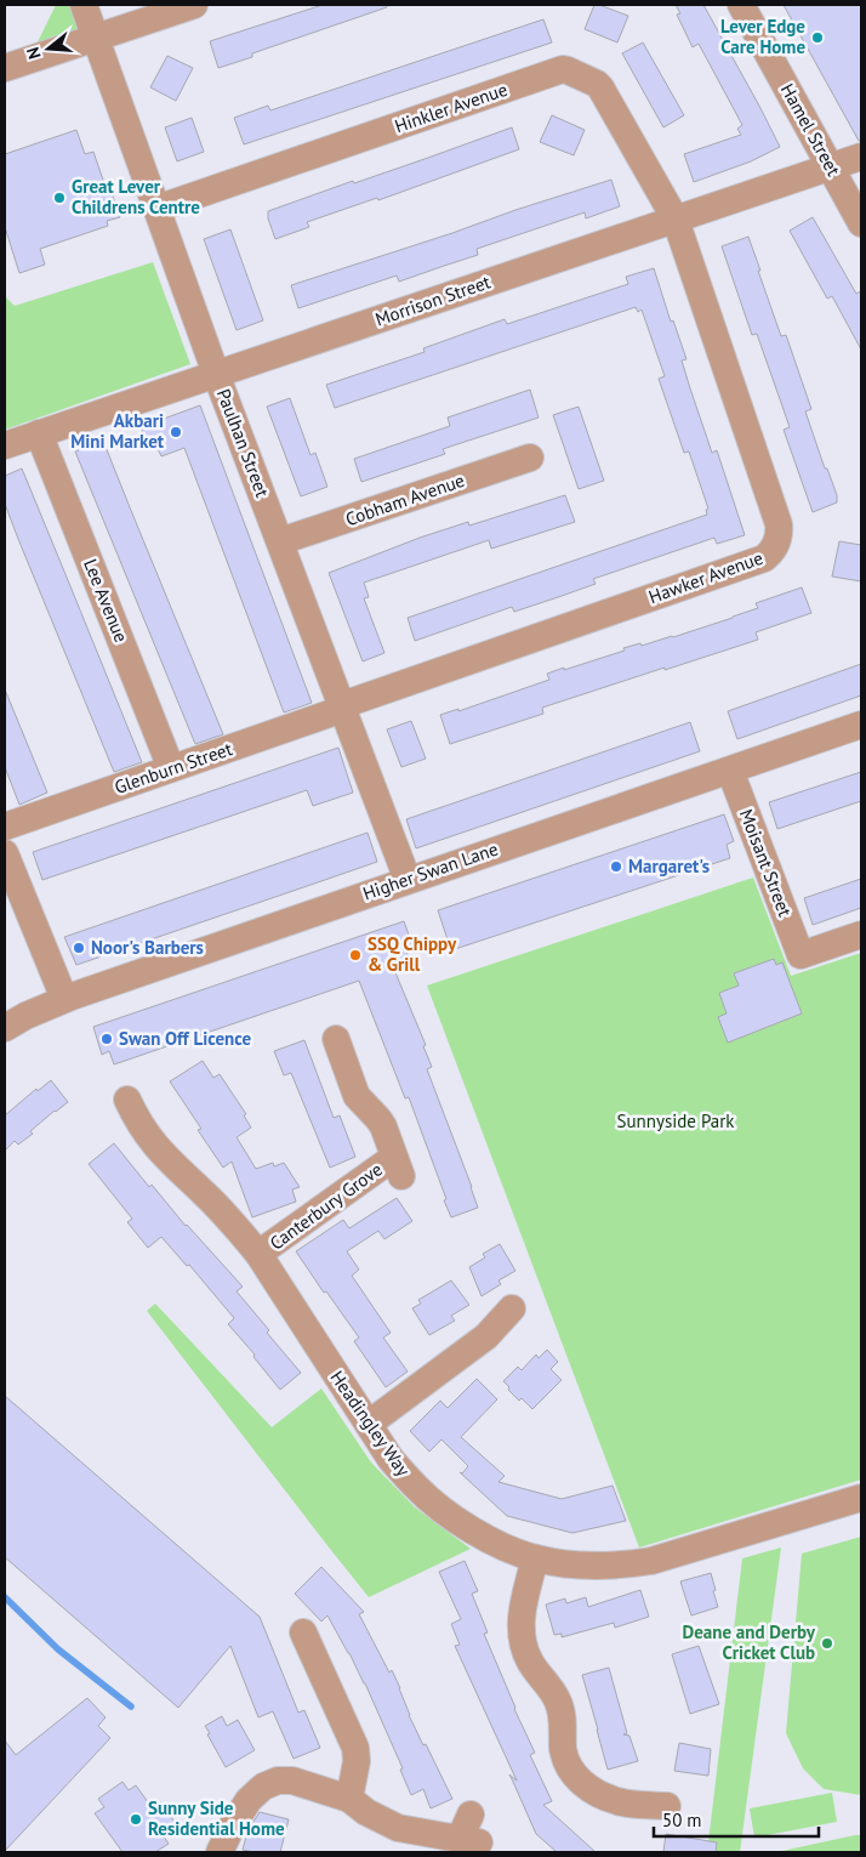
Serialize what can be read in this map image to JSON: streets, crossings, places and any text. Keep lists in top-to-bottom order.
{
  "streets": {
    "street": [
      "Hinkler Avenue",
      "Hamel Street",
      "Morrison Street",
      "Paulhan Street",
      "Cobham Avenue",
      "Hawker Avenue",
      "Lee Avenue",
      "Glenburn Street",
      "Moisant Street",
      "Higher Swan Lane",
      "Canterbury Grove",
      "Headingley Way"
    ]
  },
  "crossings": [
    ["Hinkler Avenue", "Morrison Street"],
    ["Hinkler Avenue", "Paulhan Street"],
    ["Hinkler Avenue", "Hawker Avenue"],
    ["Hamel Street", "Morrison Street"],
    ["Morrison Street", "Paulhan Street"],
    ["Morrison Street", "Hawker Avenue"],
    ["Morrison Street", "Lee Avenue"],
    ["Paulhan Street", "Cobham Avenue"],
    ["Paulhan Street", "Hawker Avenue"],
    ["Paulhan Street", "Glenburn Street"],
    ["Paulhan Street", "Higher Swan Lane"],
    ["Hawker Avenue", "Glenburn Street"],
    ["Lee Avenue", "Glenburn Street"],
    ["Moisant Street", "Higher Swan Lane"],
    ["Canterbury Grove", "Headingley Way"]
  ],
  "parks": ["Sunnyside Park"],
  "places": [
    "Lever Edge Care Home",
    "Great Lever Childrens Centre",
    "Akbari Mini Market",
    "Margaret's",
    "Noor's Barbers",
    "SSQ Chippy & Grill",
    "Swan Off Licence",
    "Deane and Derby Cricket Club",
    "Sunny Side Residential Home"
  ],
  "scale_bar": "50 m",
  "north": "left"
}
